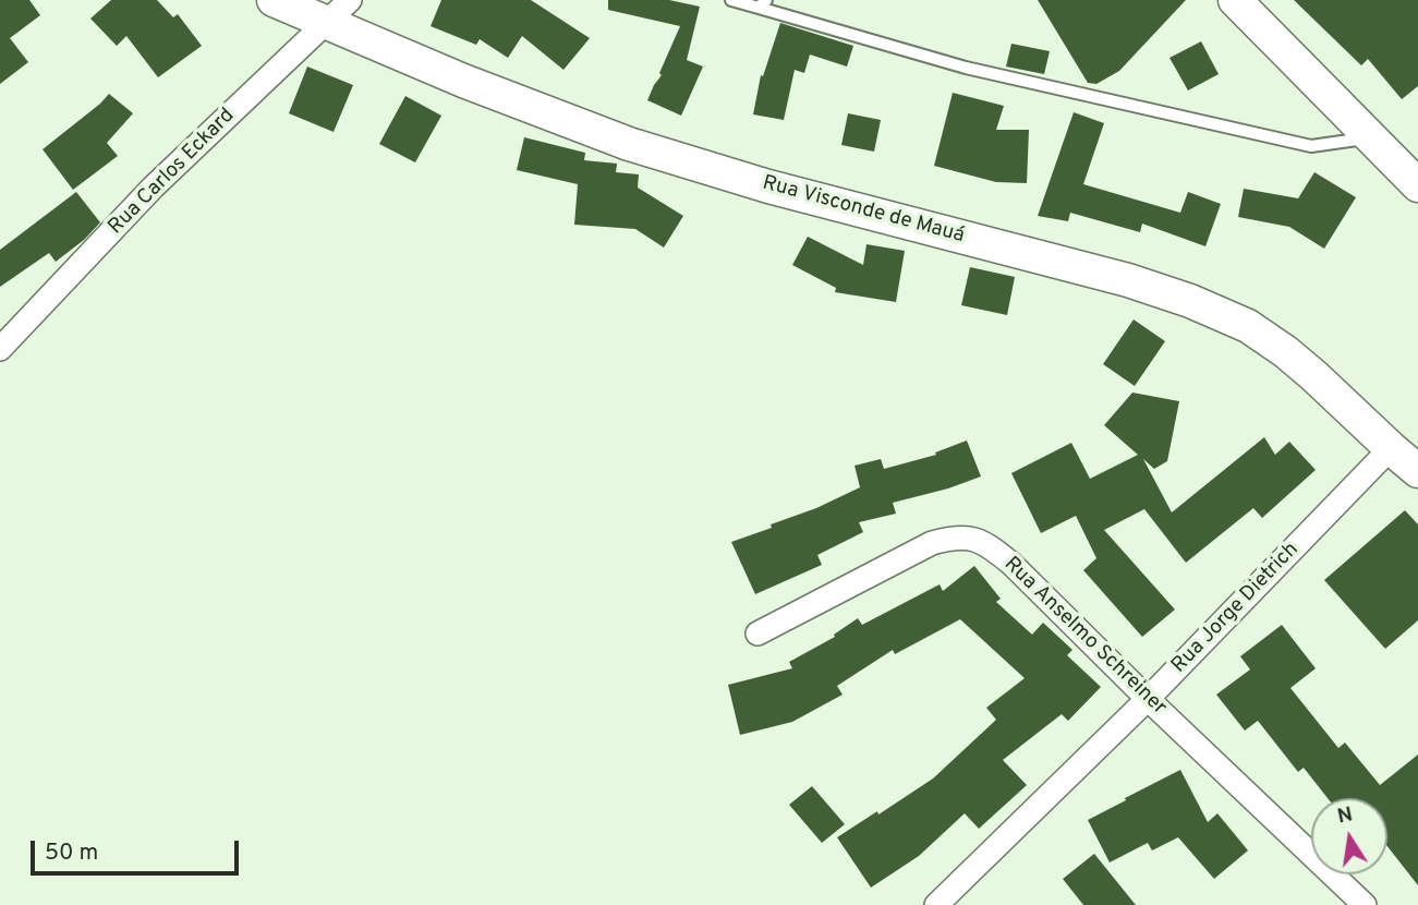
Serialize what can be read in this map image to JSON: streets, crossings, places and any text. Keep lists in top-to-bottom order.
{
  "streets": {
    "main road": ["Rua Visconde de Mauá"],
    "street": ["Rua Carlos Eckard", "Rua Jorge Dietrich", "Rua Anselmo Schreiner"]
  },
  "crossings": [
    ["Rua Carlos Eckard", "Rua Visconde de Mauá"],
    ["Rua Visconde de Mauá", "Rua Jorge Dietrich"],
    ["Rua Jorge Dietrich", "Rua Anselmo Schreiner"]
  ],
  "scale_bar": "50 m",
  "north": "top"
}
